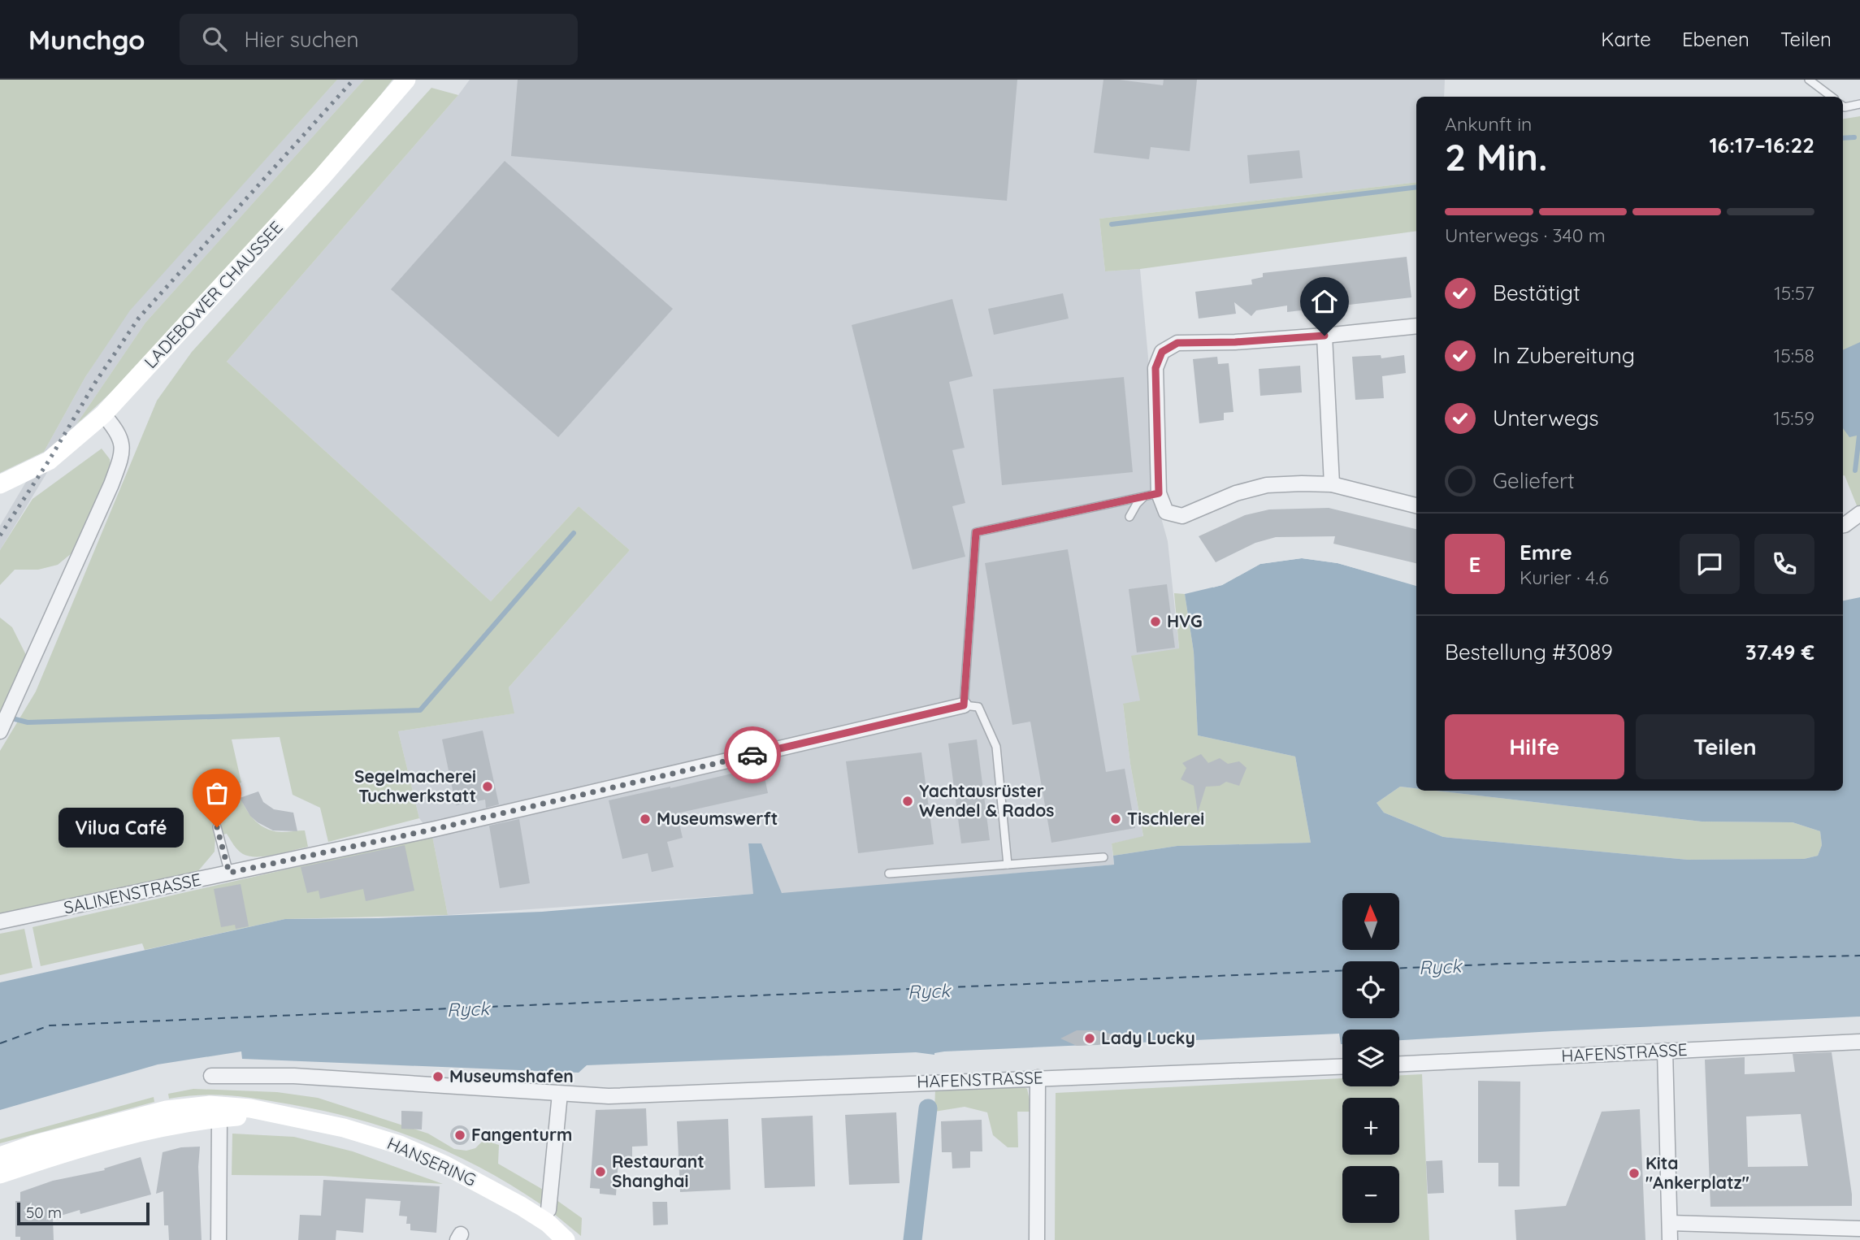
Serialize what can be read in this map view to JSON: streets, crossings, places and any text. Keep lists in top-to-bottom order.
{
  "streets": {
    "main road": ["LADEBOWER CHAUSSEE", "HANSERING"],
    "street": ["SALINENSTRASSE", "HAFENSTRASSE"]
  },
  "water": ["Ryck"],
  "places": [
    "HVG",
    "Segelmacherei Tuchwerkstatt",
    "Yachtausrüster Wendel & Rados",
    "Museumswerft",
    "Tischlerei",
    "Vilua Café",
    "Lady Lucky",
    "Museumshafen",
    "Fangenturm",
    "Restaurant Shanghai",
    "Kita \"Ankerplatz\""
  ],
  "scale_bar": "50 m",
  "north": "top",
  "page": {
    "header": "Munchgo",
    "search": "Hier suchen",
    "nav": ["Karte", "Ebenen", "Teilen"],
    "heading": ["2 Min.", "Ankunft in", "16:17–16:22"],
    "panel": [
      "Emre",
      "Kurier · 4.6",
      "Bestellung #3089",
      "37.49 €"
    ],
    "bar": "Unterwegs · 340 m",
    "list": [
      ["Bestätigt", "15:57"],
      ["In Zubereitung", "15:58"],
      ["Unterwegs", "15:59"],
      "Geliefert"
    ],
    "round": "E",
    "buttons": ["Hilfe", "Teilen"],
    "bubble": "Vilua Café",
    "map_buttons": ["+", "−"],
    "scale": "50 m"
  }
}
